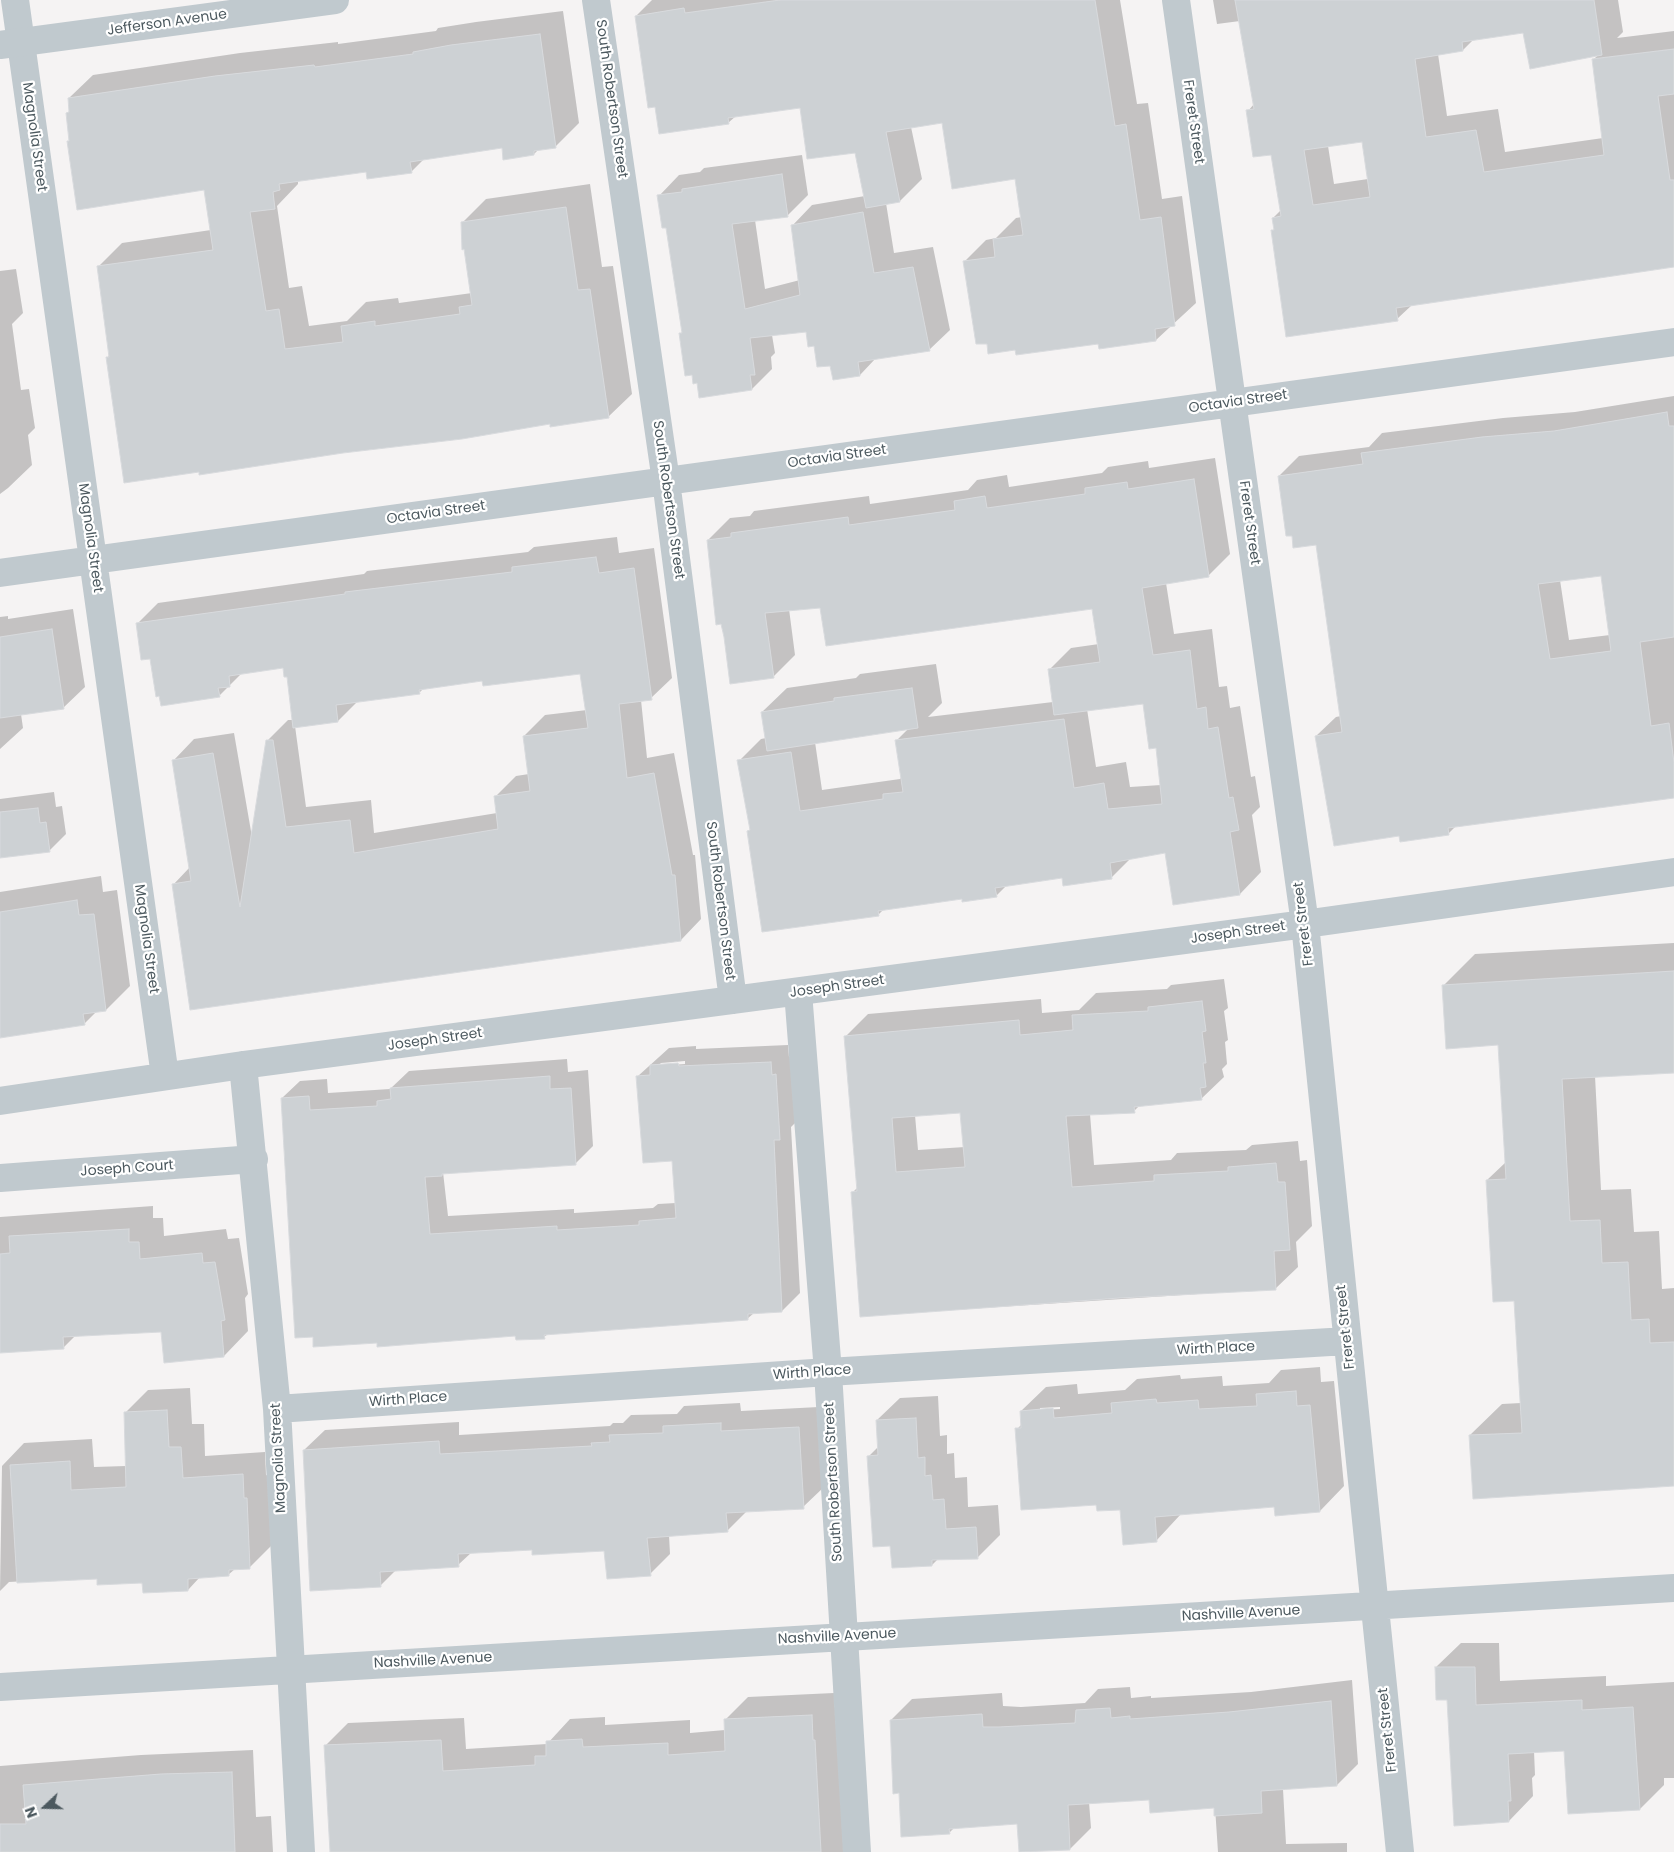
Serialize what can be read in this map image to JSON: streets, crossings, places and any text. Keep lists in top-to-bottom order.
{
  "streets": {
    "street": [
      "Jefferson Avenue",
      "South Robertson Street",
      "Freret Street",
      "Magnolia Street",
      "Octavia Street",
      "Joseph Street",
      "Joseph Court",
      "Wirth Place",
      "Nashville Avenue"
    ]
  },
  "crossings": [
    ["Jefferson Avenue", "Magnolia Street"],
    ["South Robertson Street", "Octavia Street"],
    ["South Robertson Street", "Joseph Street"],
    ["South Robertson Street", "Wirth Place"],
    ["South Robertson Street", "Nashville Avenue"],
    ["Freret Street", "Octavia Street"],
    ["Freret Street", "Joseph Street"],
    ["Freret Street", "Wirth Place"],
    ["Freret Street", "Nashville Avenue"],
    ["Magnolia Street", "Octavia Street"],
    ["Magnolia Street", "Joseph Street"],
    ["Magnolia Street", "Joseph Court"],
    ["Magnolia Street", "Wirth Place"],
    ["Magnolia Street", "Nashville Avenue"]
  ],
  "north": "left"
}
